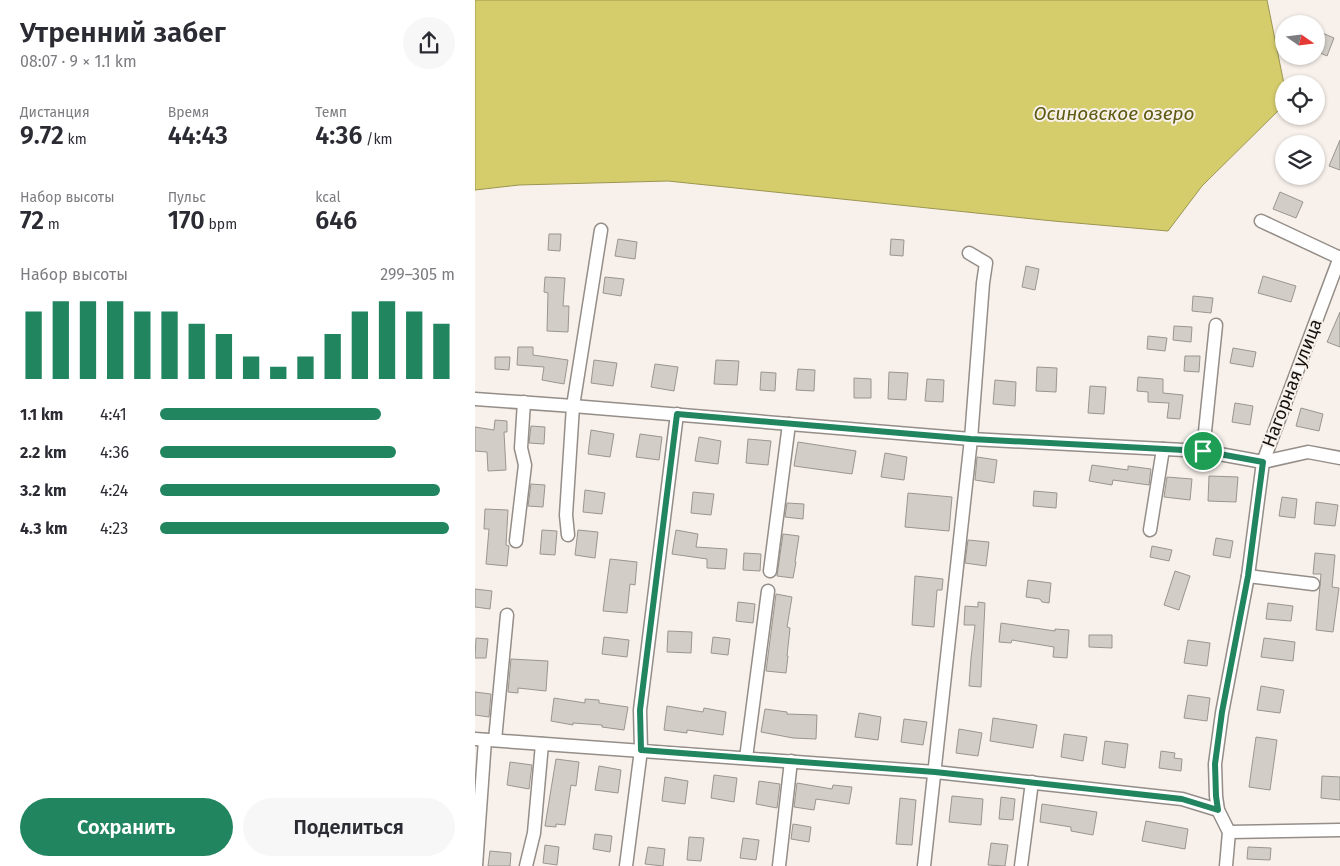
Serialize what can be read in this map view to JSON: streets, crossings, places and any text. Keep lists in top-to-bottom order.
{
  "streets": {
    "street": ["Нагорная улица"]
  },
  "water": ["Осиновское озеро"],
  "north": "right",
  "page": {
    "heading": ["Утренний забег", "08:07 · 9 × 1.1 km"],
    "stats": [
      ["Дистанция", "9.72 km"],
      ["Время", "44:43"],
      ["Темп", "4:36 /km"],
      ["Набор высоты", "72 m"],
      ["Пульс", "170 bpm"],
      ["kcal", "646"]
    ],
    "chart": ["Набор высоты", "299–305 m"],
    "list": [
      {
        "name": "1.1 km",
        "note": "4:41"
      },
      {
        "name": "2.2 km",
        "note": "4:36"
      },
      {
        "name": "3.2 km",
        "note": "4:24"
      },
      {
        "name": "4.3 km",
        "note": "4:23"
      }
    ],
    "buttons": ["Сохранить", "Поделиться"]
  }
}
